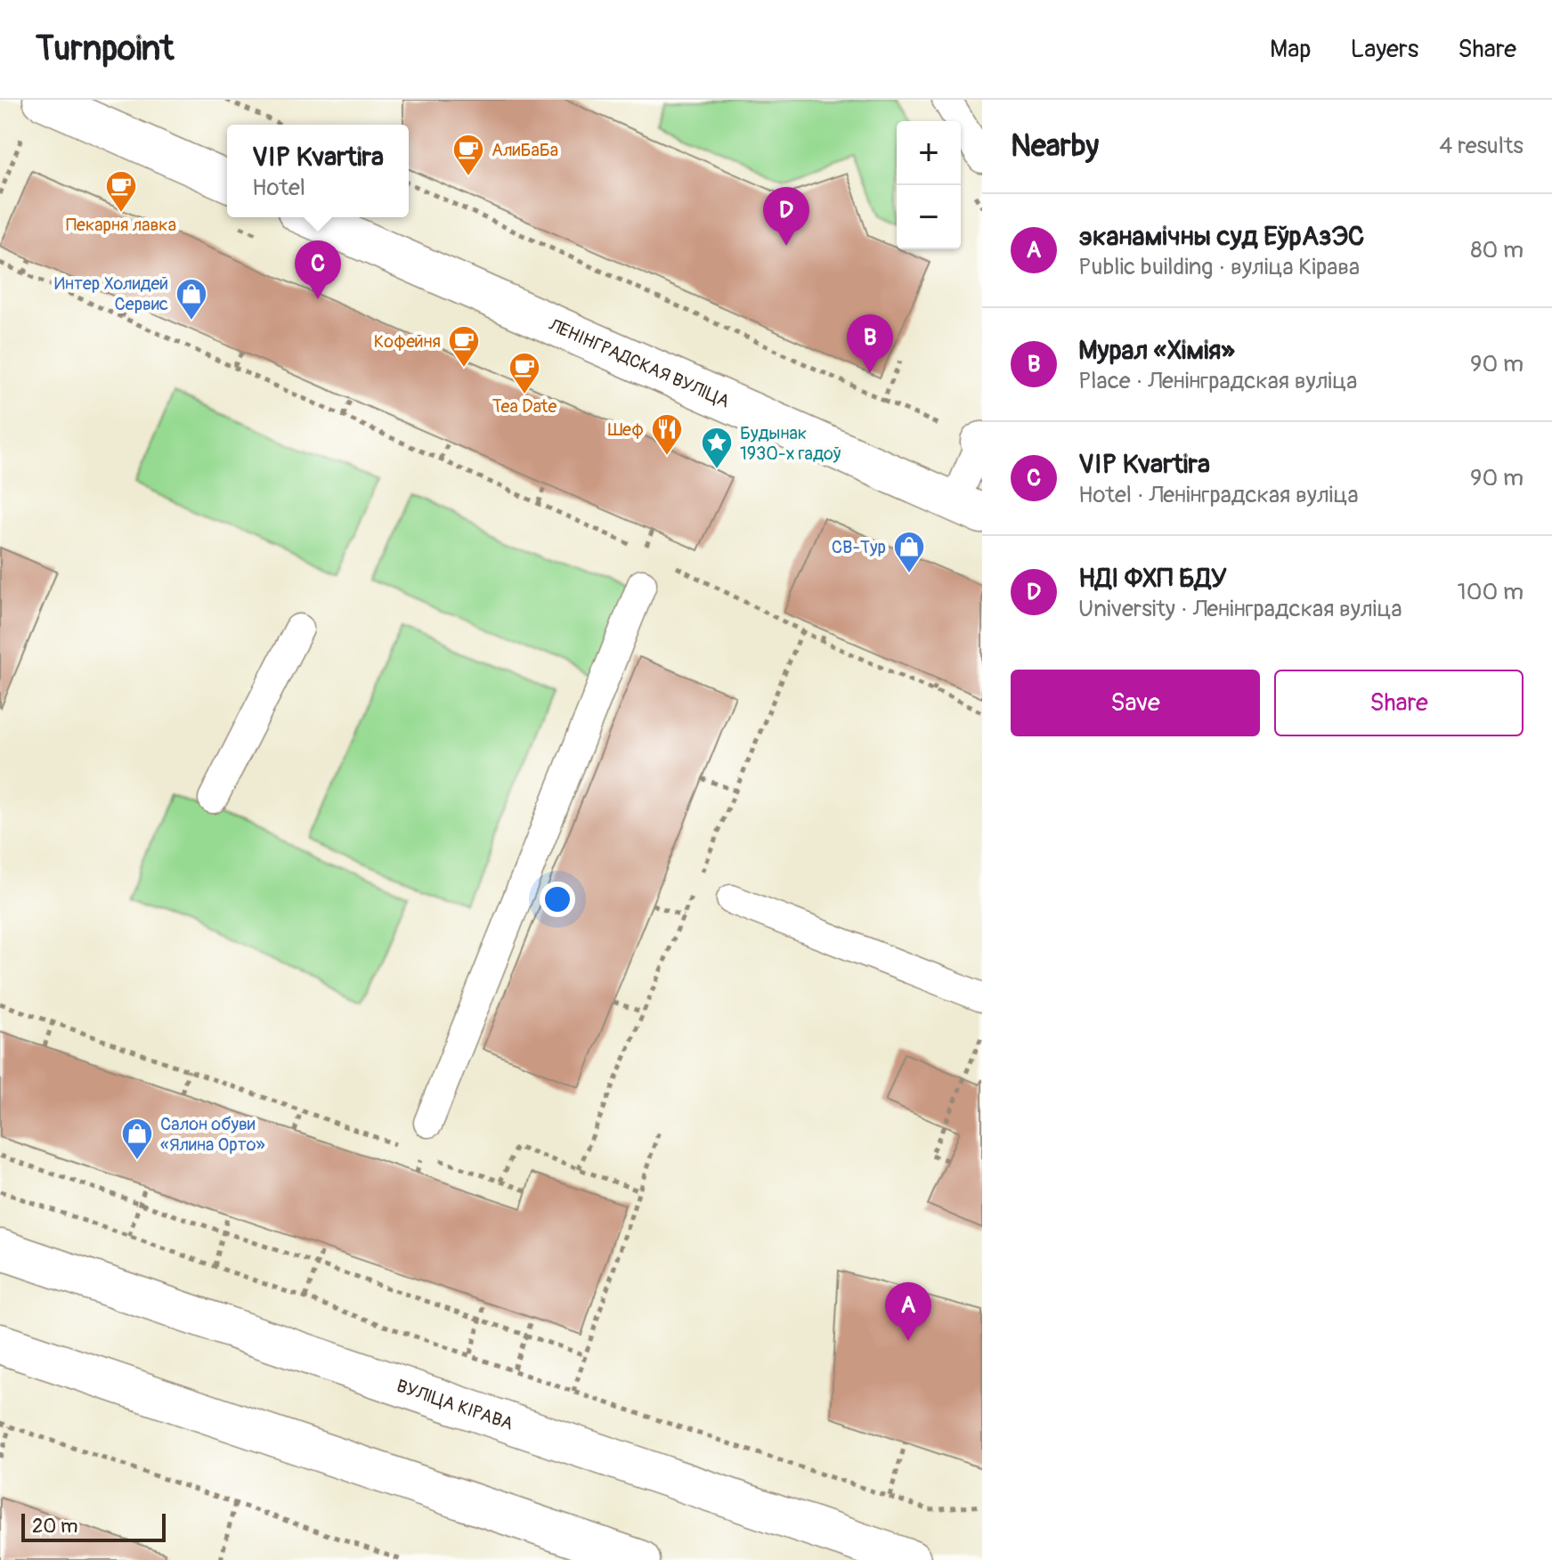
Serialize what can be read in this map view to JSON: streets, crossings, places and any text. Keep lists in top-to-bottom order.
{
  "streets": {
    "street": ["ЛЕНІНГРАДСКАЯ ВУЛІЦА", "ВУЛІЦА КІРАВА"]
  },
  "places": {
    "cafe": [
      "АлиБаБа",
      "Пекарня лавка",
      "Кофейня",
      "Tea Date"
    ],
    "shop": ["Интер Холидей Сервис", "СВ-Тур", "Салон обуви «Ялина Орто»"],
    "restaurant": ["Шеф"],
    "place": ["Будынак 1930-х гадоў"]
  },
  "scale_bar": "20 m",
  "page": {
    "header": "Turnpoint",
    "nav": ["Map", "Layers", "Share"],
    "heading": ["Nearby", "4 results"],
    "map_buttons": ["+", "−"],
    "popup": ["VIP Kvartira", "Hotel"],
    "pins": [
      "D",
      "C",
      "B",
      "A"
    ],
    "list": [
      {
        "mark": "A",
        "name": "эканамічны суд ЕўрАзЭС",
        "note": "Public building · вуліца Кірава",
        "value": "80 m"
      },
      {
        "mark": "B",
        "name": "Мурал «Хімія»",
        "note": "Place · Ленінградская вуліца",
        "value": "90 m"
      },
      {
        "mark": "C",
        "name": "VIP Kvartira",
        "note": "Hotel · Ленінградская вуліца",
        "value": "90 m"
      },
      {
        "mark": "D",
        "name": "НДІ ФХП БДУ",
        "note": "University · Ленінградская вуліца",
        "value": "100 m"
      }
    ],
    "buttons": ["Save", "Share"],
    "scale": "20 m"
  }
}
